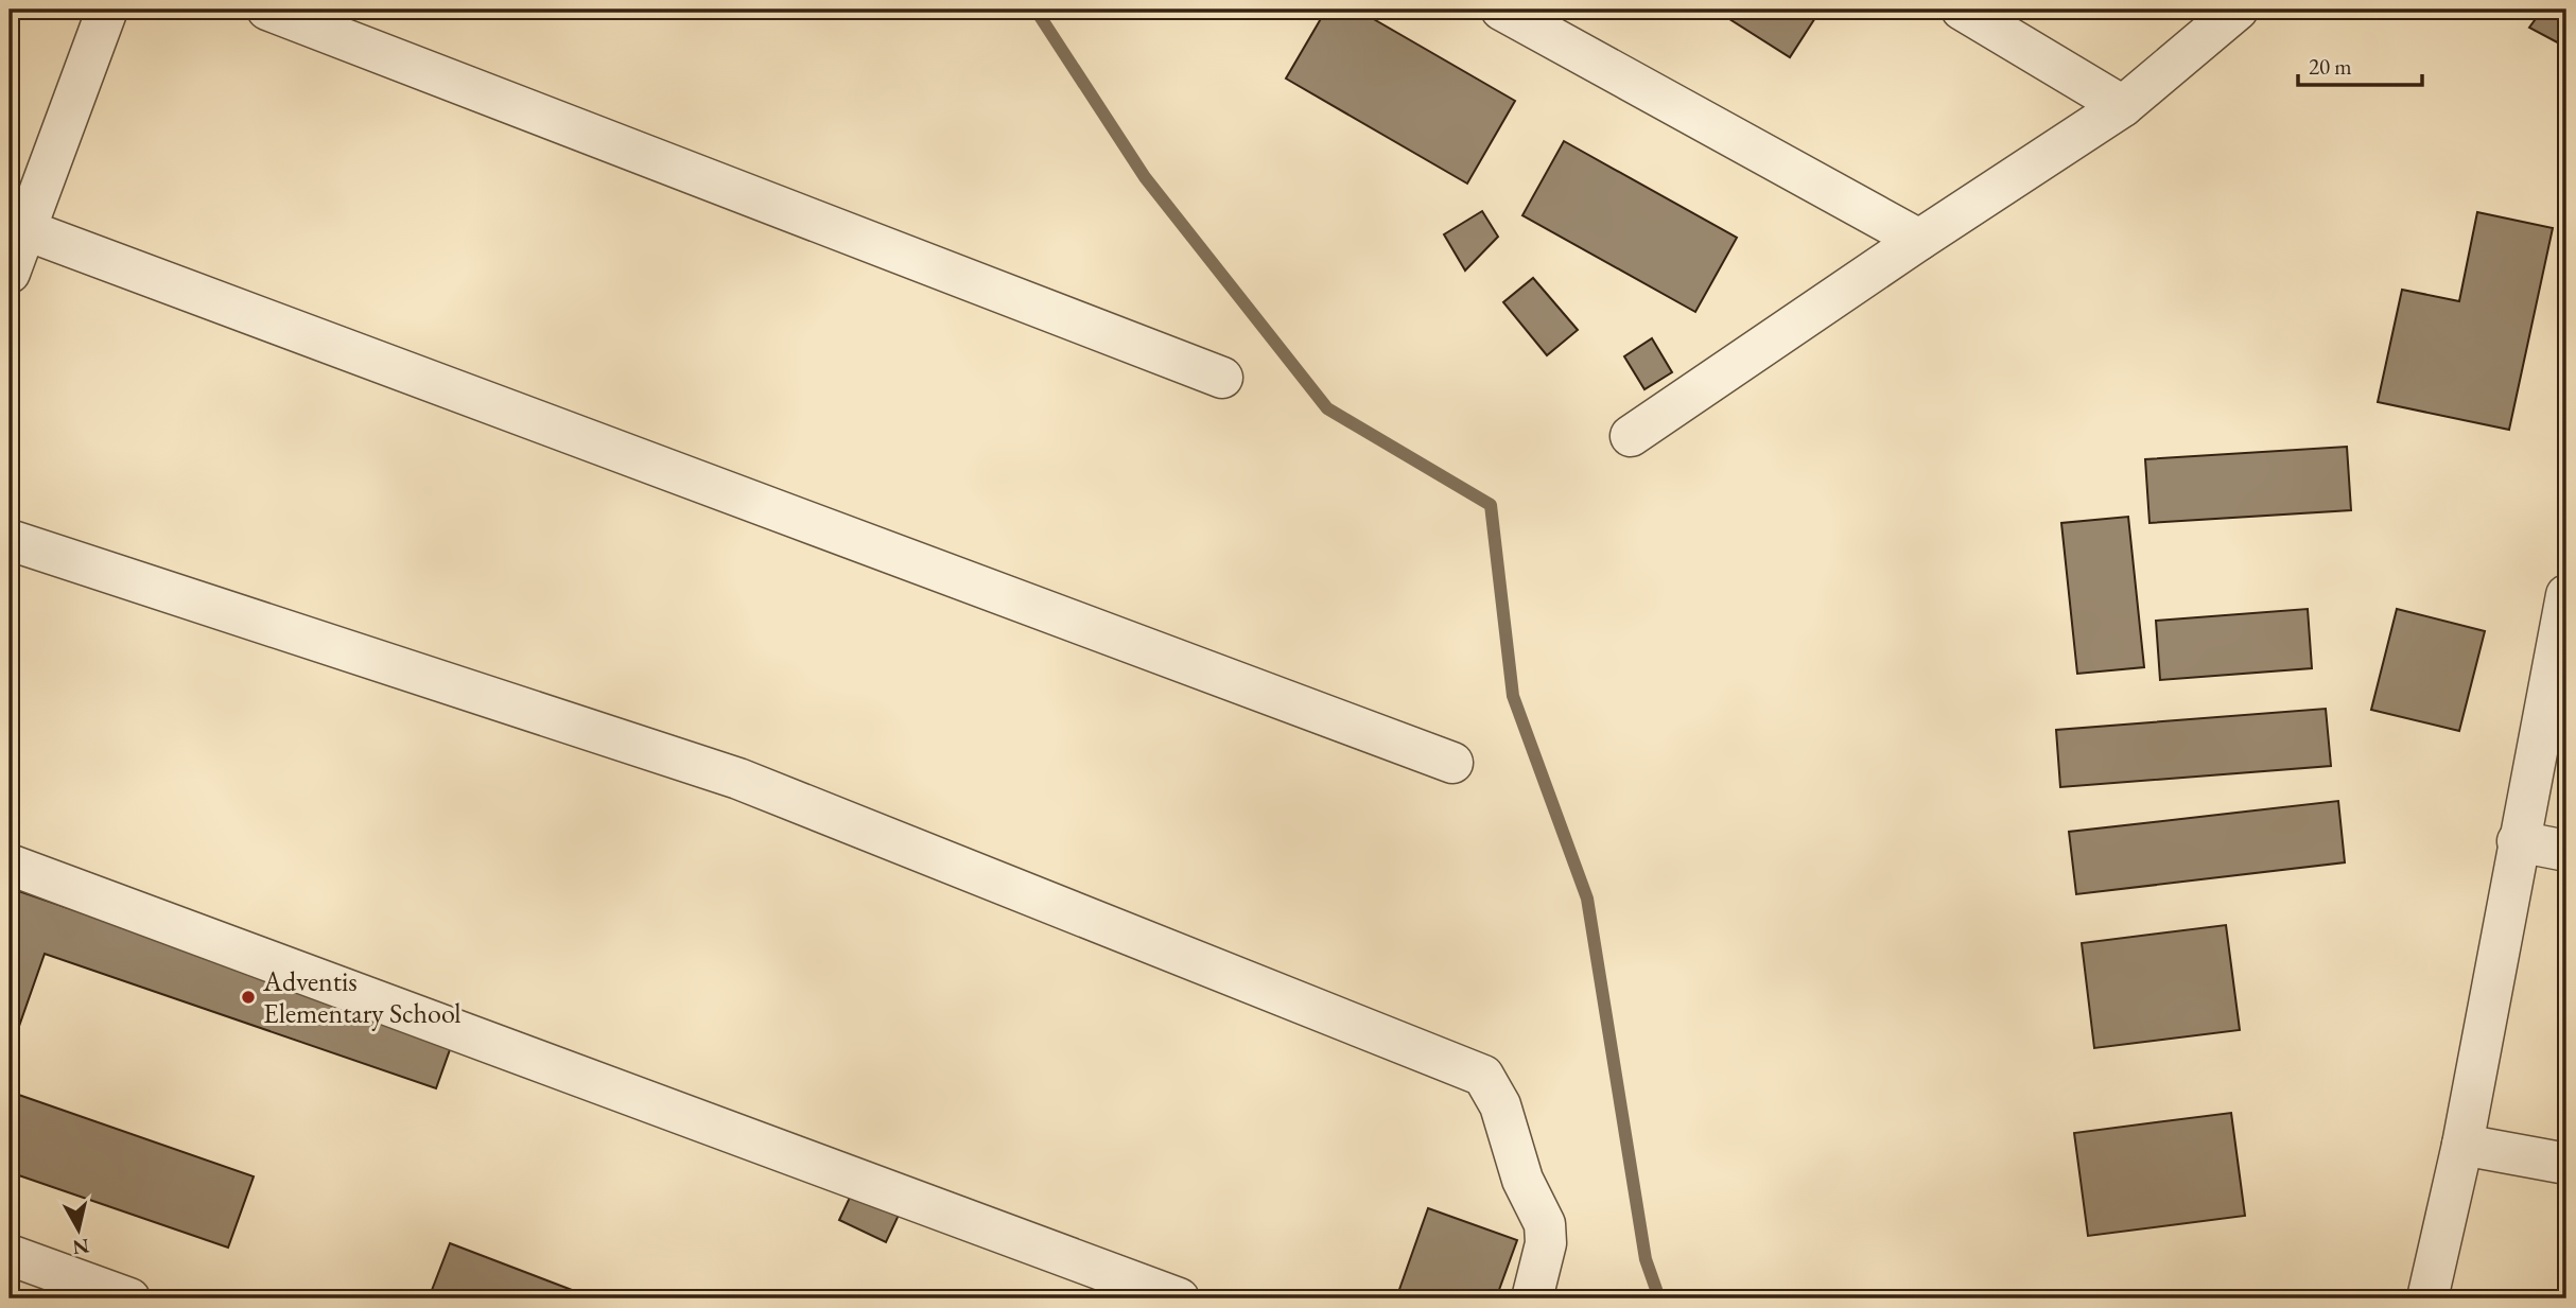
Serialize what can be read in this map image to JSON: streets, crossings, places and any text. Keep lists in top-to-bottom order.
{
  "places": ["Adventis Elementary School"],
  "scale_bar": "20 m",
  "north": "bottom"
}
